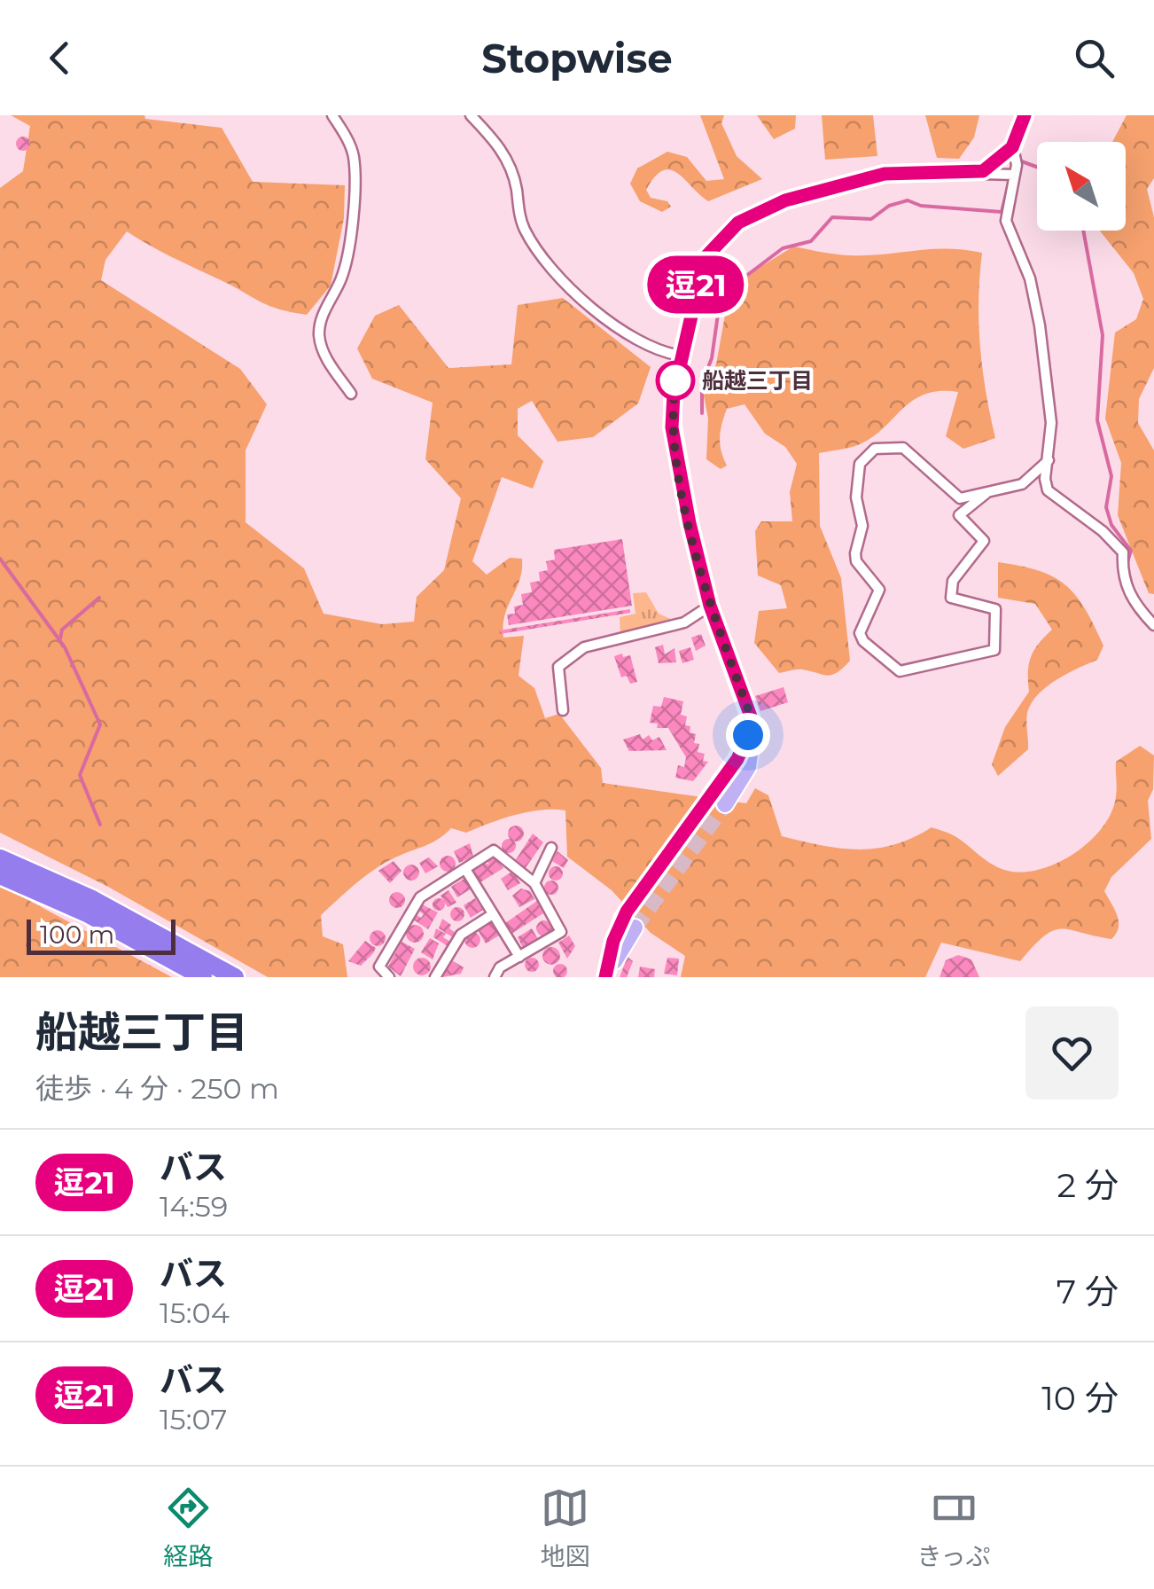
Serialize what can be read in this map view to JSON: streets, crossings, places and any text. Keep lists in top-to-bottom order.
{
  "places": ["船越三丁目"],
  "lines": ["bus line 逗21"],
  "scale_bar": "100 m",
  "north": "top left",
  "page": {
    "header": "Stopwise",
    "on_map": "逗21",
    "scale": "100 m",
    "heading": ["船越三丁目", "徒歩 · 4 分 · 250 m"],
    "list": [
      {
        "mark": "逗21",
        "name": "バス",
        "note": "14:59",
        "value": "2 分"
      },
      {
        "mark": "逗21",
        "name": "バス",
        "note": "15:04",
        "value": "7 分"
      },
      {
        "mark": "逗21",
        "name": "バス",
        "note": "15:07",
        "value": "10 分"
      }
    ],
    "tabs": ["経路", "地図", "きっぷ"]
  }
}
